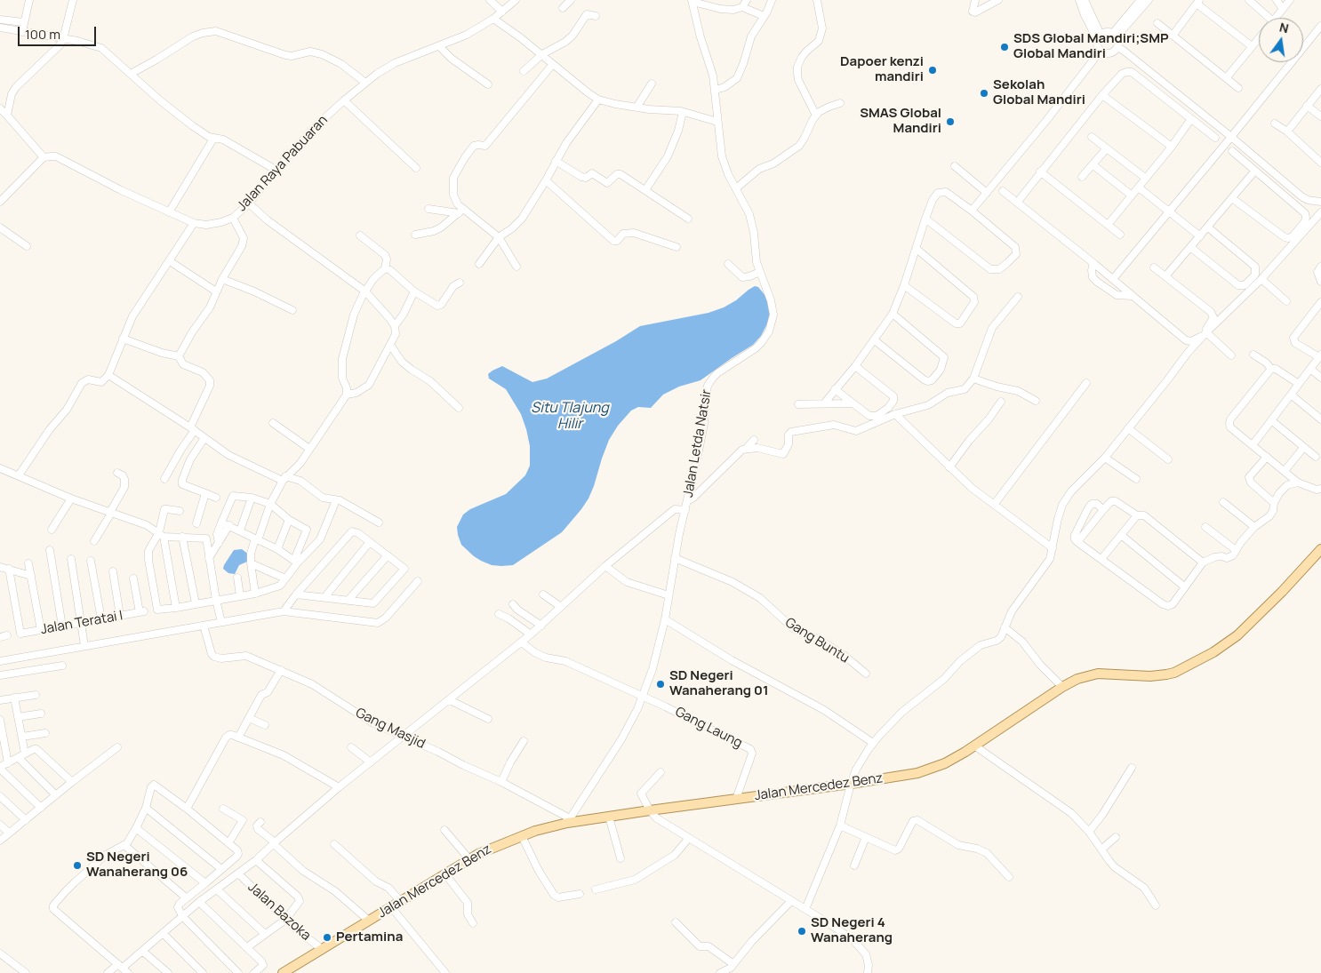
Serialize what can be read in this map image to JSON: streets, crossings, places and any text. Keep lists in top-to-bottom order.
{
  "streets": {
    "main road": ["Jalan Mercedez Benz"],
    "street": [
      "Jalan Raya Pabuaran",
      "Jalan Letda Natsir",
      "Jalan Teratai I",
      "Gang Buntu",
      "Gang Laung",
      "Gang Masjid",
      "Jalan Bazoka"
    ]
  },
  "crossings": [
    ["Jalan Letda Natsir", "Gang Buntu"],
    ["Jalan Letda Natsir", "Gang Laung"],
    ["Jalan Letda Natsir", "Gang Masjid"],
    ["Jalan Letda Natsir", "Jalan Mercedez Benz"],
    ["Gang Laung", "Jalan Mercedez Benz"],
    ["Gang Masjid", "Jalan Mercedez Benz"],
    ["Jalan Mercedez Benz", "Jalan Bazoka"]
  ],
  "water": ["Situ Tlajung Hilir"],
  "places": [
    "SDS Global Mandiri;SMP Global Mandiri",
    "Dapoer kenzi mandiri",
    "Sekolah Global Mandiri",
    "SMAS Global Mandiri",
    "SD Negeri Wanaherang 01",
    "SD Negeri Wanaherang 06",
    "SD Negeri 4 Wanaherang",
    "Pertamina"
  ],
  "scale_bar": "100 m",
  "north": "top"
}
